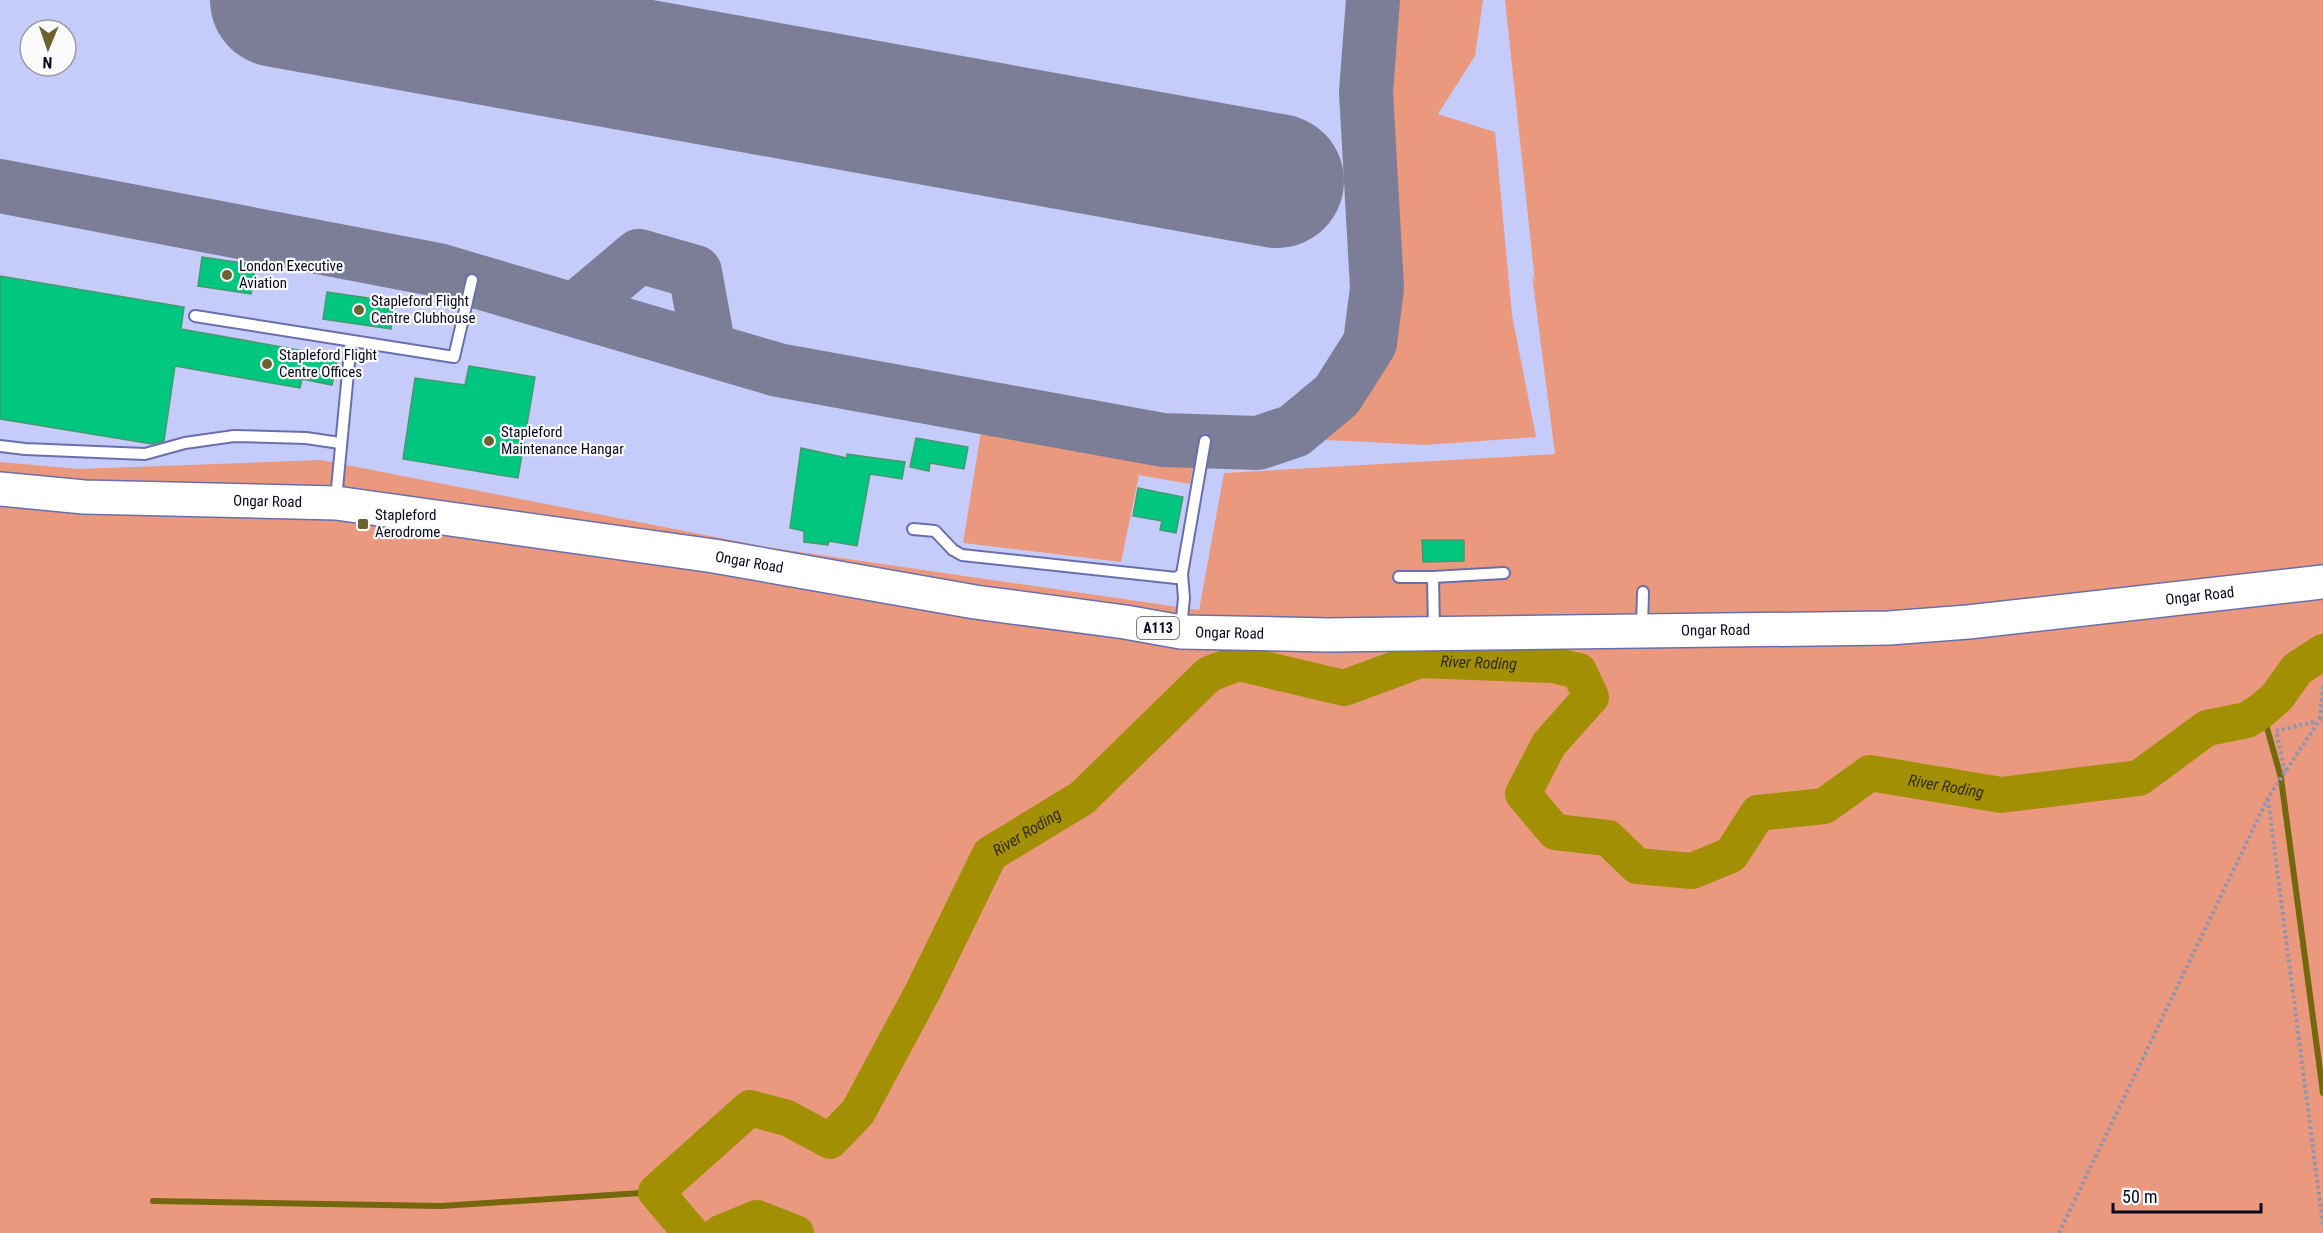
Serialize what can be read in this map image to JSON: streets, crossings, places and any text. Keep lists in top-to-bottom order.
{
  "streets": {
    "main road": ["Ongar Road", "A113"]
  },
  "water": ["River Roding"],
  "places": {
    "other": [
      "London Executive Aviation",
      "Stapleford Flight Centre Clubhouse",
      "Stapleford Flight Centre Offices",
      "Stapleford Maintenance Hangar"
    ],
    "transit": ["Stapleford Aerodrome"]
  },
  "scale_bar": "50 m",
  "north": "bottom"
}
